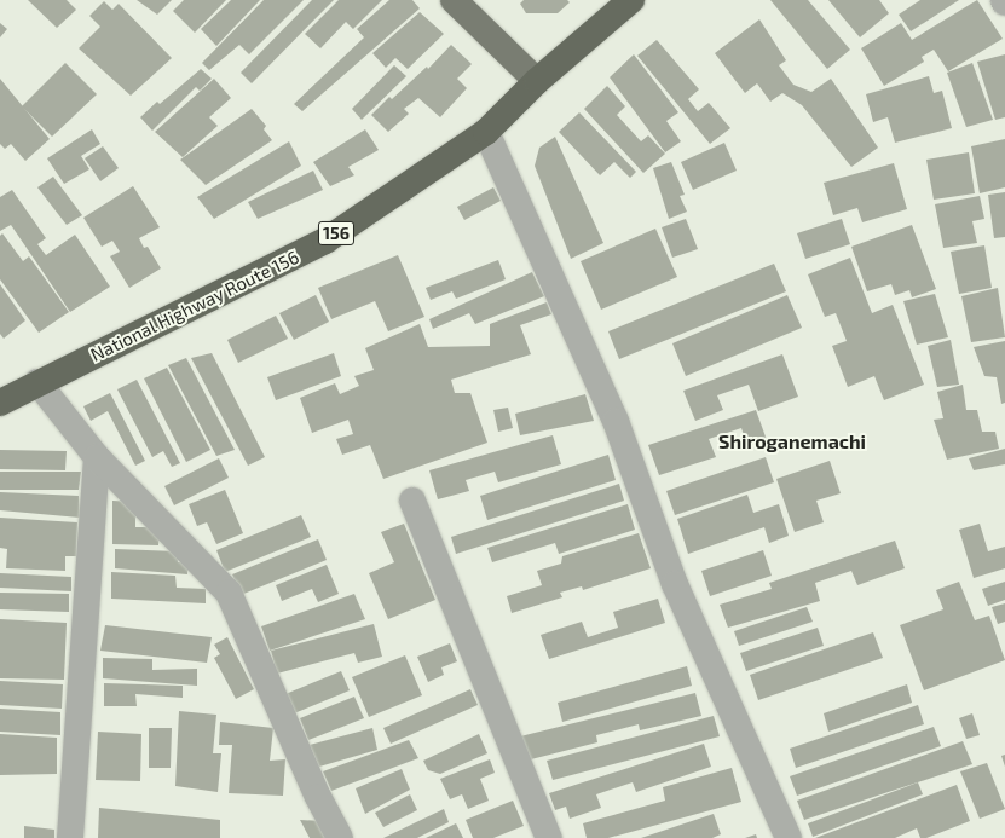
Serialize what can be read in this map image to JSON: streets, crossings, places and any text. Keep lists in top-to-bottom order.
{
  "streets": {
    "highway": ["156", "National Highway Route 156"]
  },
  "districts": ["Shiroganemachi"]
}
